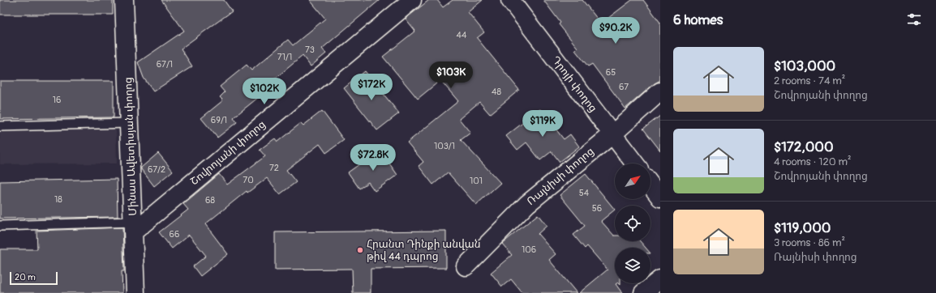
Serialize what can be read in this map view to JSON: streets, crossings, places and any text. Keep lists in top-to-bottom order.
{
  "streets": {
    "street": [
      "Դրոյի փողոց",
      "Մինաս Ավետիսյան փողոց",
      "Շովրոյանի փողոց",
      "Ռայնիսի փողոց"
    ]
  },
  "crossings": [
    ["Դրոյի փողոց", "Ռայնիսի փողոց"],
    ["Մինաս Ավետիսյան փողոց", "Շովրոյանի փողոց"]
  ],
  "places": ["Հրանտ Դինքի անվան թիվ 44 դպրոց"],
  "house_numbers": [
    "44",
    "73",
    "71/1",
    "67/1",
    "65",
    "67",
    "48",
    "16",
    "69/1",
    "103/1",
    "72",
    "67/2",
    "70",
    "101",
    "54",
    "18",
    "68",
    "56",
    "66",
    "106"
  ],
  "scale_bar": "20 m",
  "north": "top right",
  "page": {
    "heading": "6 homes",
    "price": [
      "$90.2K",
      "$103K",
      "$172K",
      "$102K",
      "$119K",
      "$72.8K"
    ],
    "list": [
      {
        "name": "$103,000",
        "note": "2 rooms · 74 m² · Շովրոյանի փողոց"
      },
      {
        "name": "$172,000",
        "note": "4 rooms · 120 m² · Շովրոյանի փողոց"
      },
      {
        "name": "$119,000",
        "note": "3 rooms · 86 m² · Ռայնիսի փողոց"
      }
    ],
    "scale": "20 m"
  }
}
